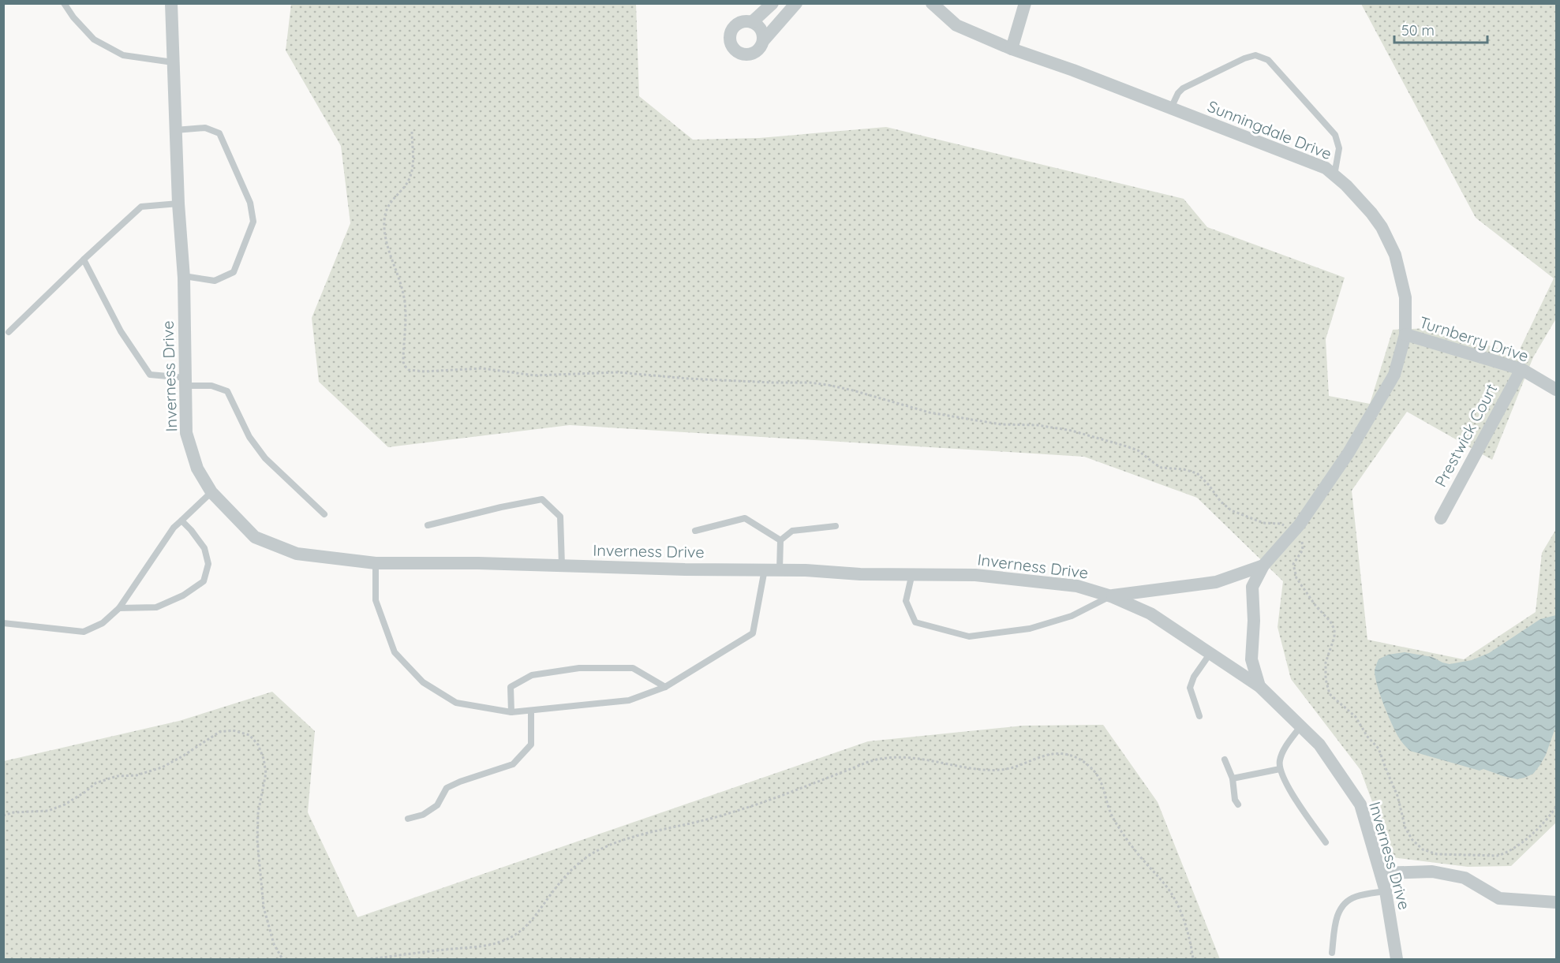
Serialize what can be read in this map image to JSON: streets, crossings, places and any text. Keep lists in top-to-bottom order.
{
  "streets": {
    "street": [
      "Sunningdale Drive",
      "Turnberry Drive",
      "Inverness Drive",
      "Prestwick Court"
    ]
  },
  "crossings": [
    ["Sunningdale Drive", "Turnberry Drive"],
    ["Sunningdale Drive", "Inverness Drive"],
    ["Turnberry Drive", "Prestwick Court"]
  ],
  "scale_bar": "50 m"
}
